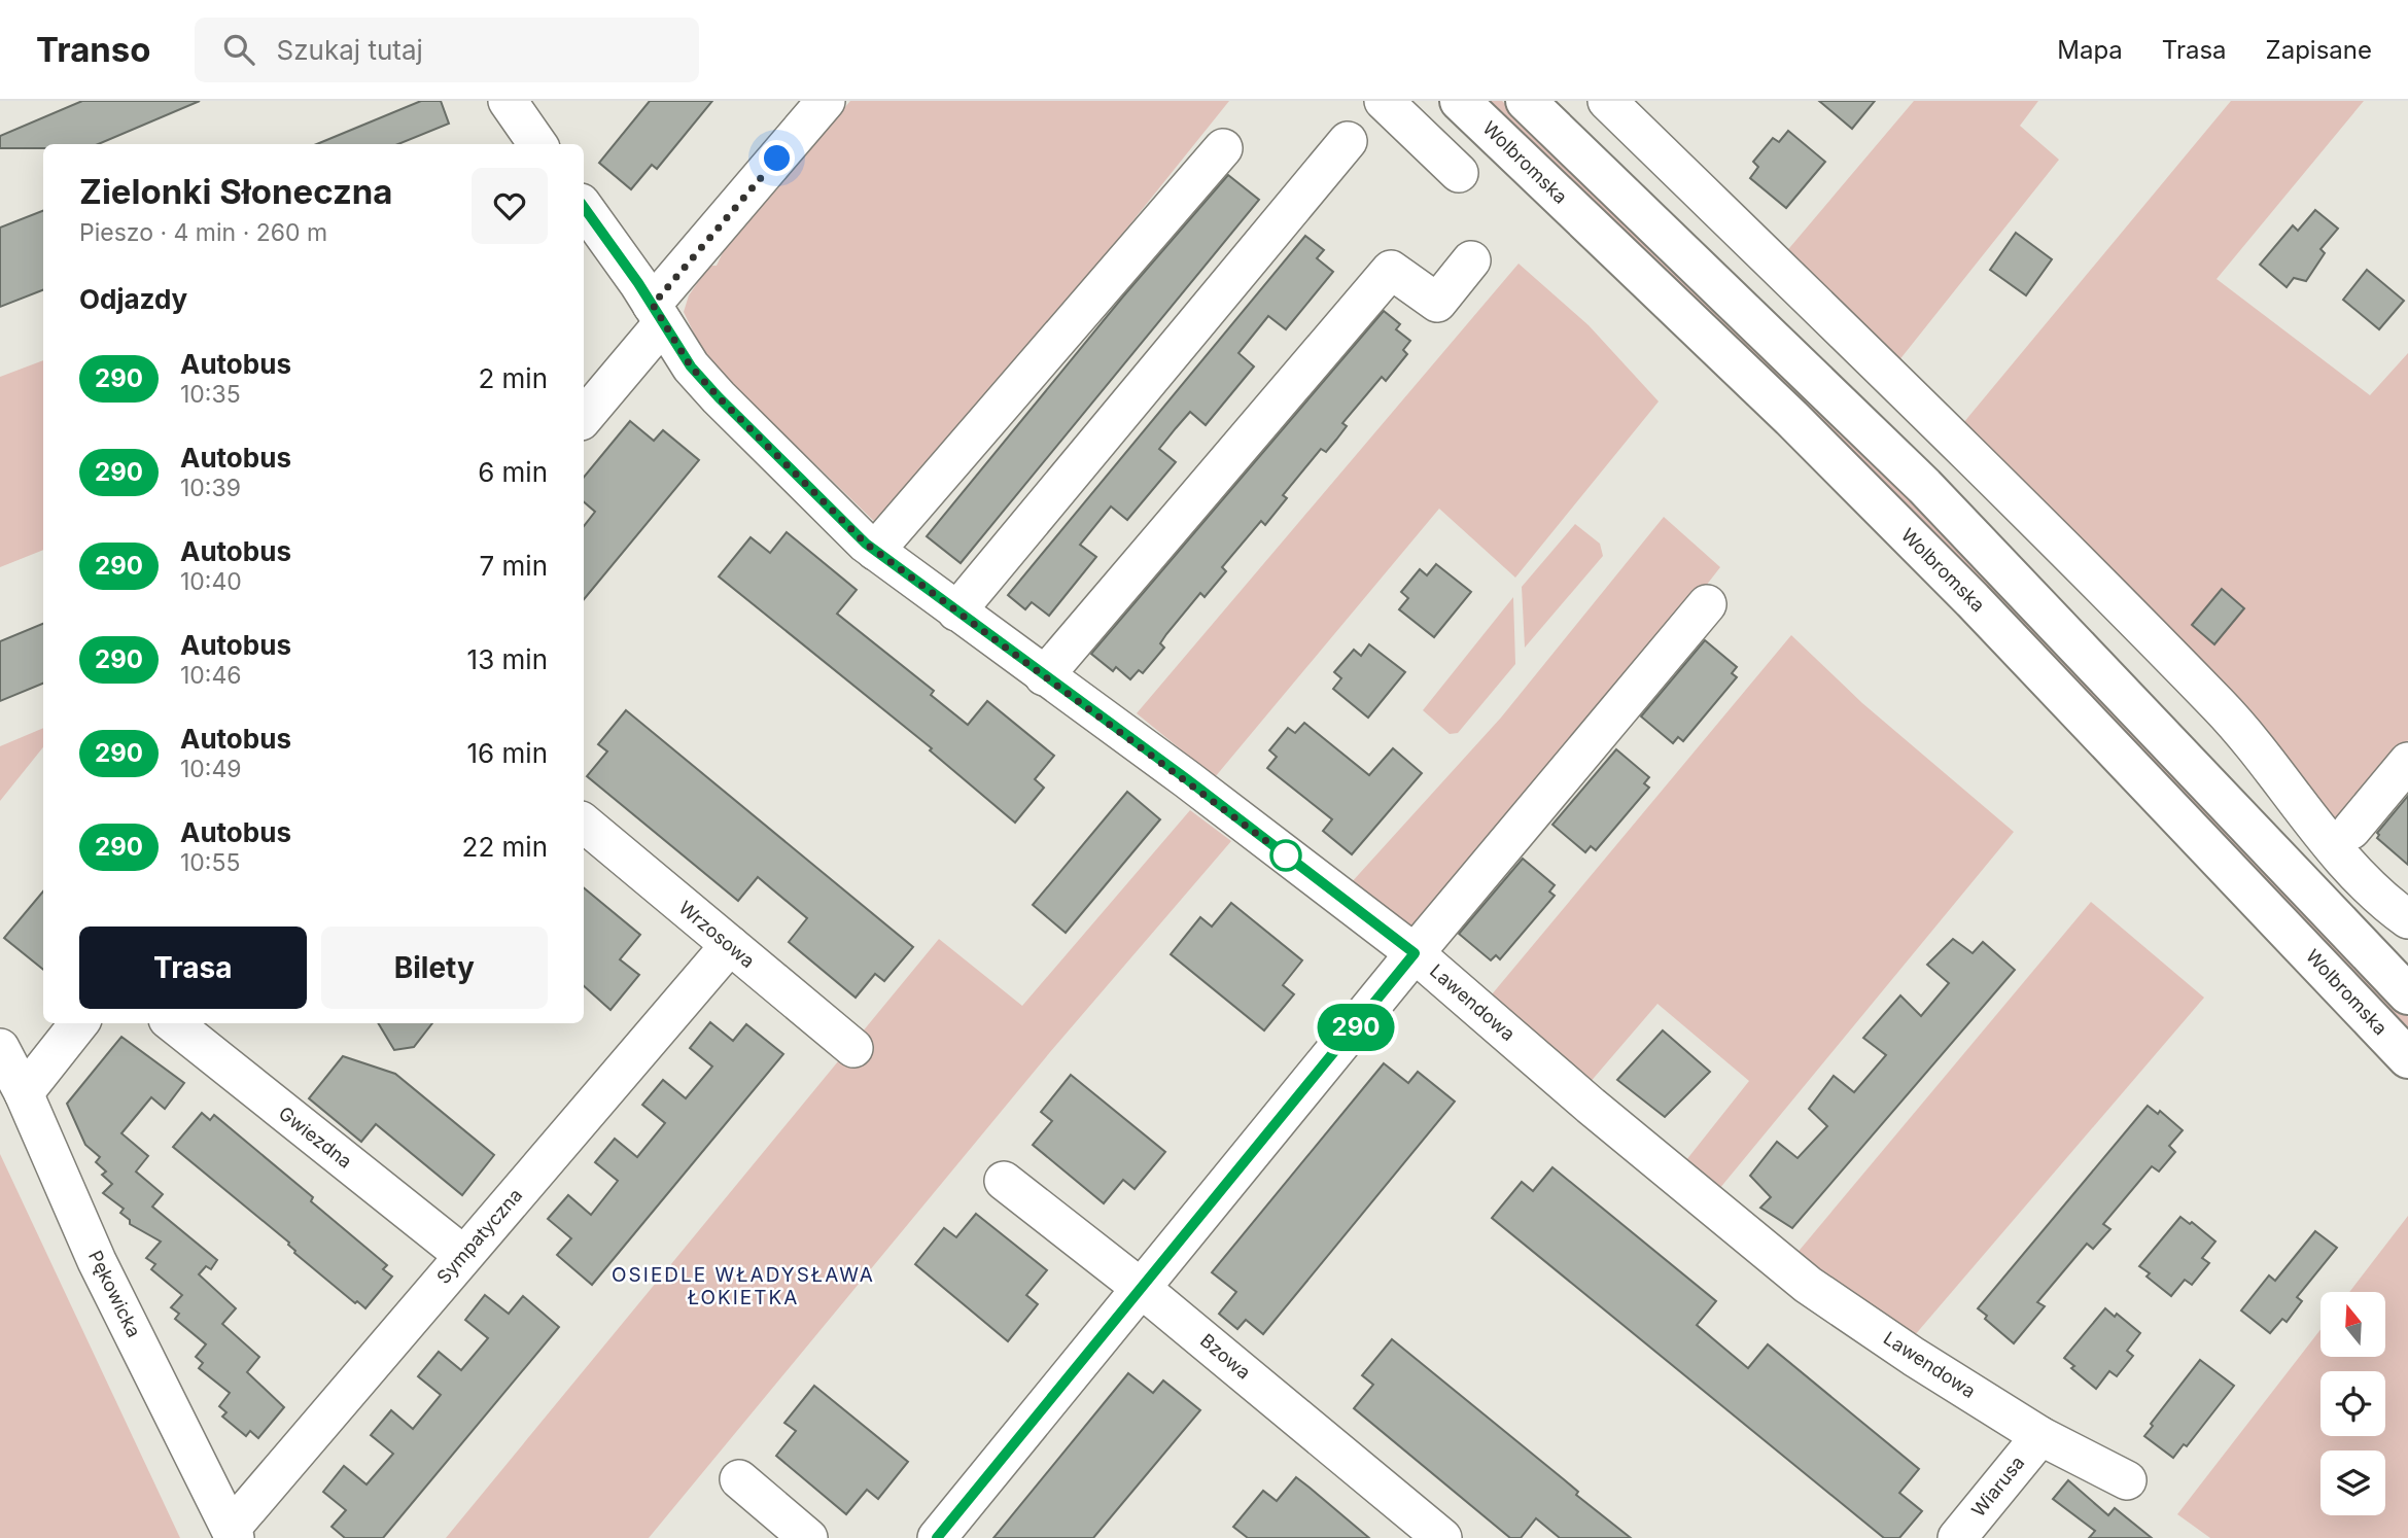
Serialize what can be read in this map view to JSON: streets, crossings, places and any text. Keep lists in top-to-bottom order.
{
  "streets": {
    "main road": ["Wolbromska"],
    "street": [
      "Wrzosowa",
      "Lawendowa",
      "Gwiezdna",
      "Sympatyczna",
      "Pękowicka",
      "Bzowa",
      "Wiarusa"
    ]
  },
  "crossings": [
    ["Wrzosowa", "Sympatyczna"],
    ["Lawendowa", "Wiarusa"],
    ["Gwiezdna", "Sympatyczna"],
    ["Sympatyczna", "Pękowicka"]
  ],
  "districts": ["OSIEDLE WŁADYSŁAWA ŁOKIETKA"],
  "lines": ["bus line 290"],
  "north": "top",
  "page": {
    "header": "Transo",
    "search": "Szukaj tutaj",
    "nav": ["Mapa", "Trasa", "Zapisane"],
    "on_map": "290",
    "heading": [
      ["Zielonki Słoneczna", "Pieszo · 4 min · 260 m"],
      "Odjazdy"
    ],
    "list": [
      {
        "mark": "290",
        "name": "Autobus",
        "note": "10:35",
        "value": "2 min"
      },
      {
        "mark": "290",
        "name": "Autobus",
        "note": "10:39",
        "value": "6 min"
      },
      {
        "mark": "290",
        "name": "Autobus",
        "note": "10:40",
        "value": "7 min"
      },
      {
        "mark": "290",
        "name": "Autobus",
        "note": "10:46",
        "value": "13 min"
      },
      {
        "mark": "290",
        "name": "Autobus",
        "note": "10:49",
        "value": "16 min"
      },
      {
        "mark": "290",
        "name": "Autobus",
        "note": "10:55",
        "value": "22 min"
      }
    ],
    "buttons": ["Trasa", "Bilety"]
  }
}
